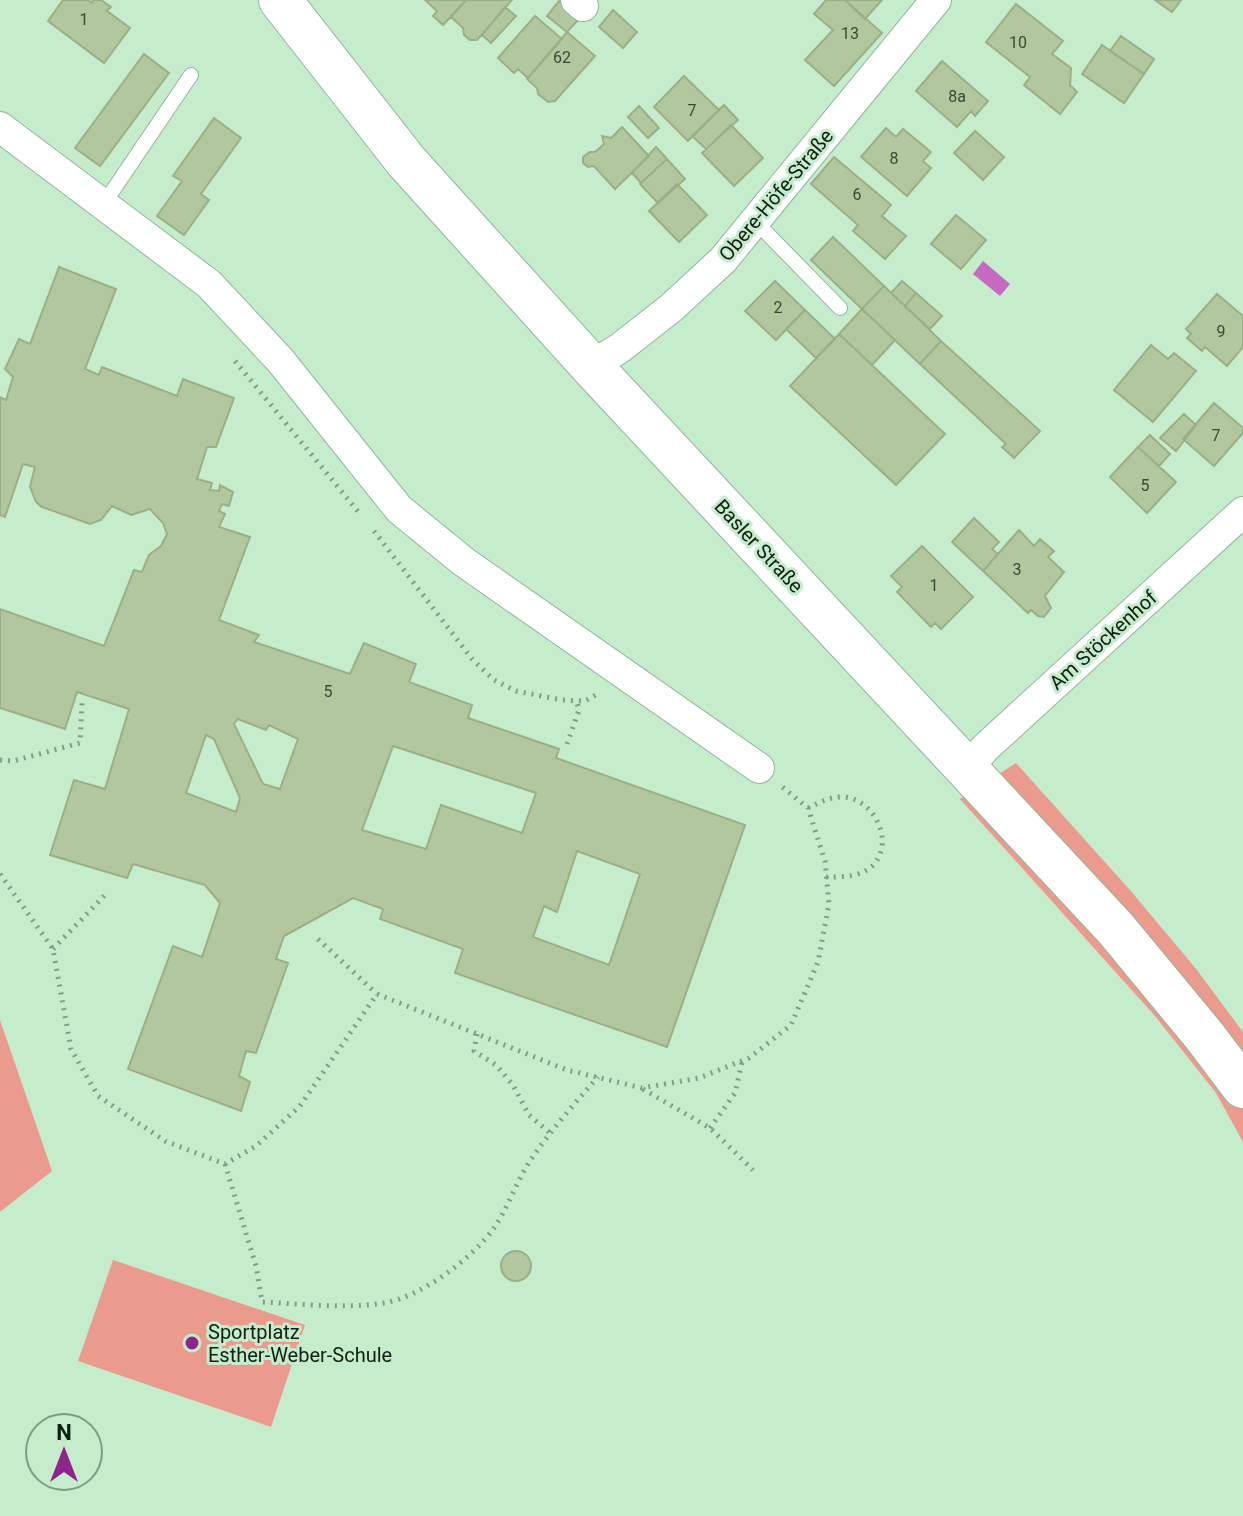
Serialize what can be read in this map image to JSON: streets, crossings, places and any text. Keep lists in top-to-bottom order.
{
  "streets": {
    "street": ["Obere-Höfe-Straße", "Basler Straße", "Am Stöckenhof"]
  },
  "crossings": [
    ["Obere-Höfe-Straße", "Basler Straße"],
    ["Basler Straße", "Am Stöckenhof"]
  ],
  "places": ["Sportplatz Esther-Weber-Schule"],
  "house_numbers": [
    "1",
    "13",
    "10",
    "62",
    "8a",
    "7",
    "8",
    "6",
    "2",
    "9",
    "7",
    "5",
    "3",
    "1",
    "5"
  ],
  "north": "top"
}
